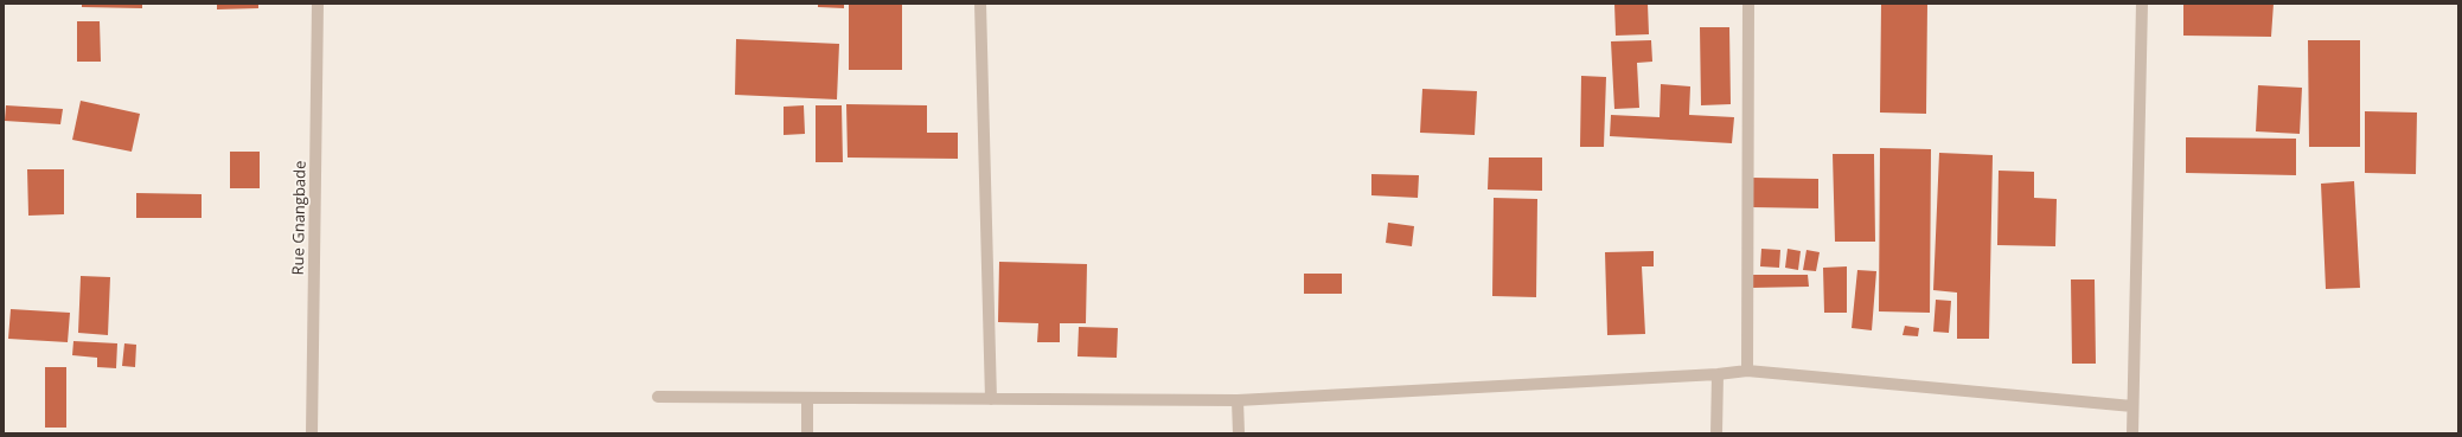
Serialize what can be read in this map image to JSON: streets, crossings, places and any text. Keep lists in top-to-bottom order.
{
  "streets": {
    "street": ["Rue Gnangbade"]
  }
}
